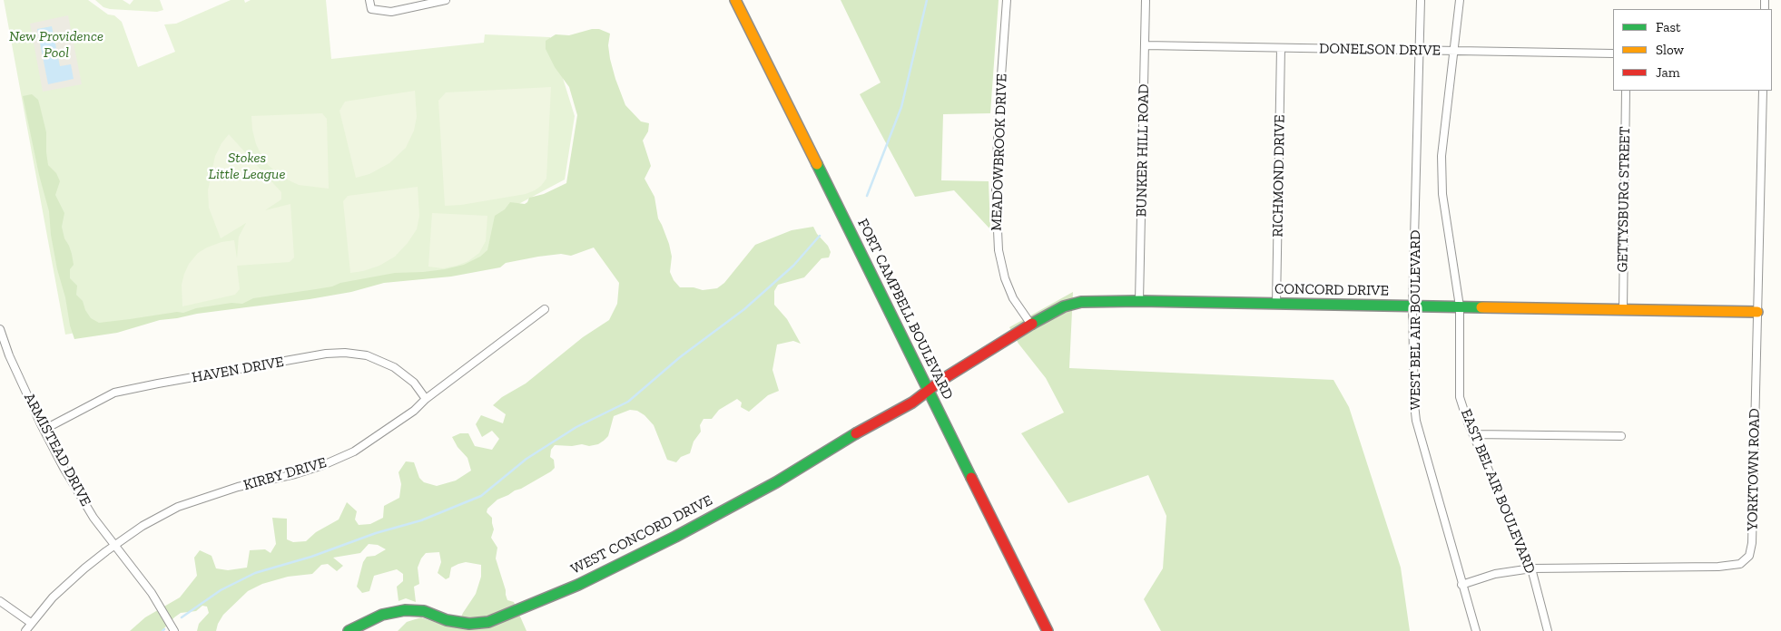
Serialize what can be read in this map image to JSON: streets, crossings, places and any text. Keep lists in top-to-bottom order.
{
  "streets": {
    "main road": ["CONCORD DRIVE", "FORT CAMPBELL BOULEVARD", "WEST CONCORD DRIVE"],
    "street": [
      "DONELSON DRIVE",
      "BUNKER HILL ROAD",
      "MEADOWBROOK DRIVE",
      "RICHMOND DRIVE",
      "GETTYSBURG STREET",
      "WEST BEL AIR BOULEVARD",
      "HAVEN DRIVE",
      "ARMISTEAD DRIVE",
      "YORKTOWN ROAD",
      "KIRBY DRIVE",
      "EAST BEL AIR BOULEVARD"
    ]
  },
  "crossings": [
    ["DONELSON DRIVE", "BUNKER HILL ROAD"],
    ["DONELSON DRIVE", "RICHMOND DRIVE"],
    ["DONELSON DRIVE", "WEST BEL AIR BOULEVARD"],
    ["DONELSON DRIVE", "EAST BEL AIR BOULEVARD"],
    ["BUNKER HILL ROAD", "CONCORD DRIVE"],
    ["MEADOWBROOK DRIVE", "CONCORD DRIVE"],
    ["RICHMOND DRIVE", "CONCORD DRIVE"],
    ["GETTYSBURG STREET", "CONCORD DRIVE"],
    ["CONCORD DRIVE", "FORT CAMPBELL BOULEVARD"],
    ["CONCORD DRIVE", "WEST BEL AIR BOULEVARD"],
    ["CONCORD DRIVE", "YORKTOWN ROAD"],
    ["CONCORD DRIVE", "EAST BEL AIR BOULEVARD"],
    ["CONCORD DRIVE", "WEST CONCORD DRIVE"],
    ["FORT CAMPBELL BOULEVARD", "WEST CONCORD DRIVE"],
    ["WEST BEL AIR BOULEVARD", "YORKTOWN ROAD"],
    ["HAVEN DRIVE", "ARMISTEAD DRIVE"],
    ["HAVEN DRIVE", "KIRBY DRIVE"],
    ["ARMISTEAD DRIVE", "KIRBY DRIVE"],
    ["YORKTOWN ROAD", "EAST BEL AIR BOULEVARD"]
  ],
  "parks": ["New Providence Pool", "Stokes Little League"],
  "legend": ["Fast", "Slow", "Jam"]
}
